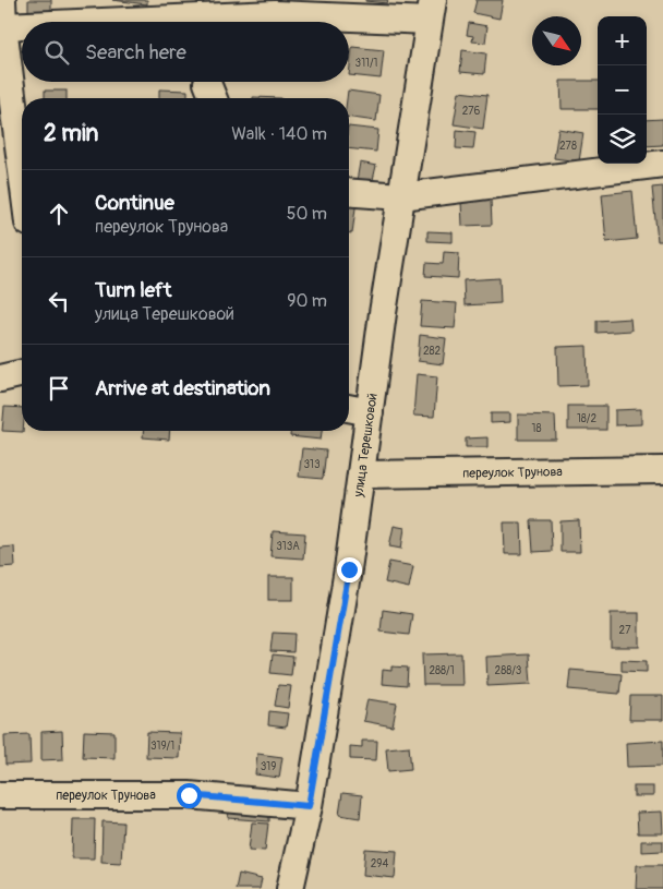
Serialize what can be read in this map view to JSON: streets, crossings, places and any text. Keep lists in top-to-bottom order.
{
  "streets": {
    "street": ["улица Терешковой", "переулок Трунова"]
  },
  "crossings": [
    ["улица Терешковой", "переулок Трунова"]
  ],
  "house_numbers": [
    "311/1",
    "276",
    "278",
    "282",
    "18/2",
    "18",
    "313",
    "313А",
    "27",
    "288/1",
    "288/3",
    "319/1",
    "319",
    "294"
  ],
  "north": "bottom right",
  "page": {
    "map_buttons": ["+", "−"],
    "search": "Search here",
    "heading": ["2 min", "Walk · 140 m"],
    "list": [
      ["Continue", "переулок Трунова", "50 m"],
      ["Turn left", "улица Терешковой", "90 m"],
      "Arrive at destination"
    ]
  }
}
